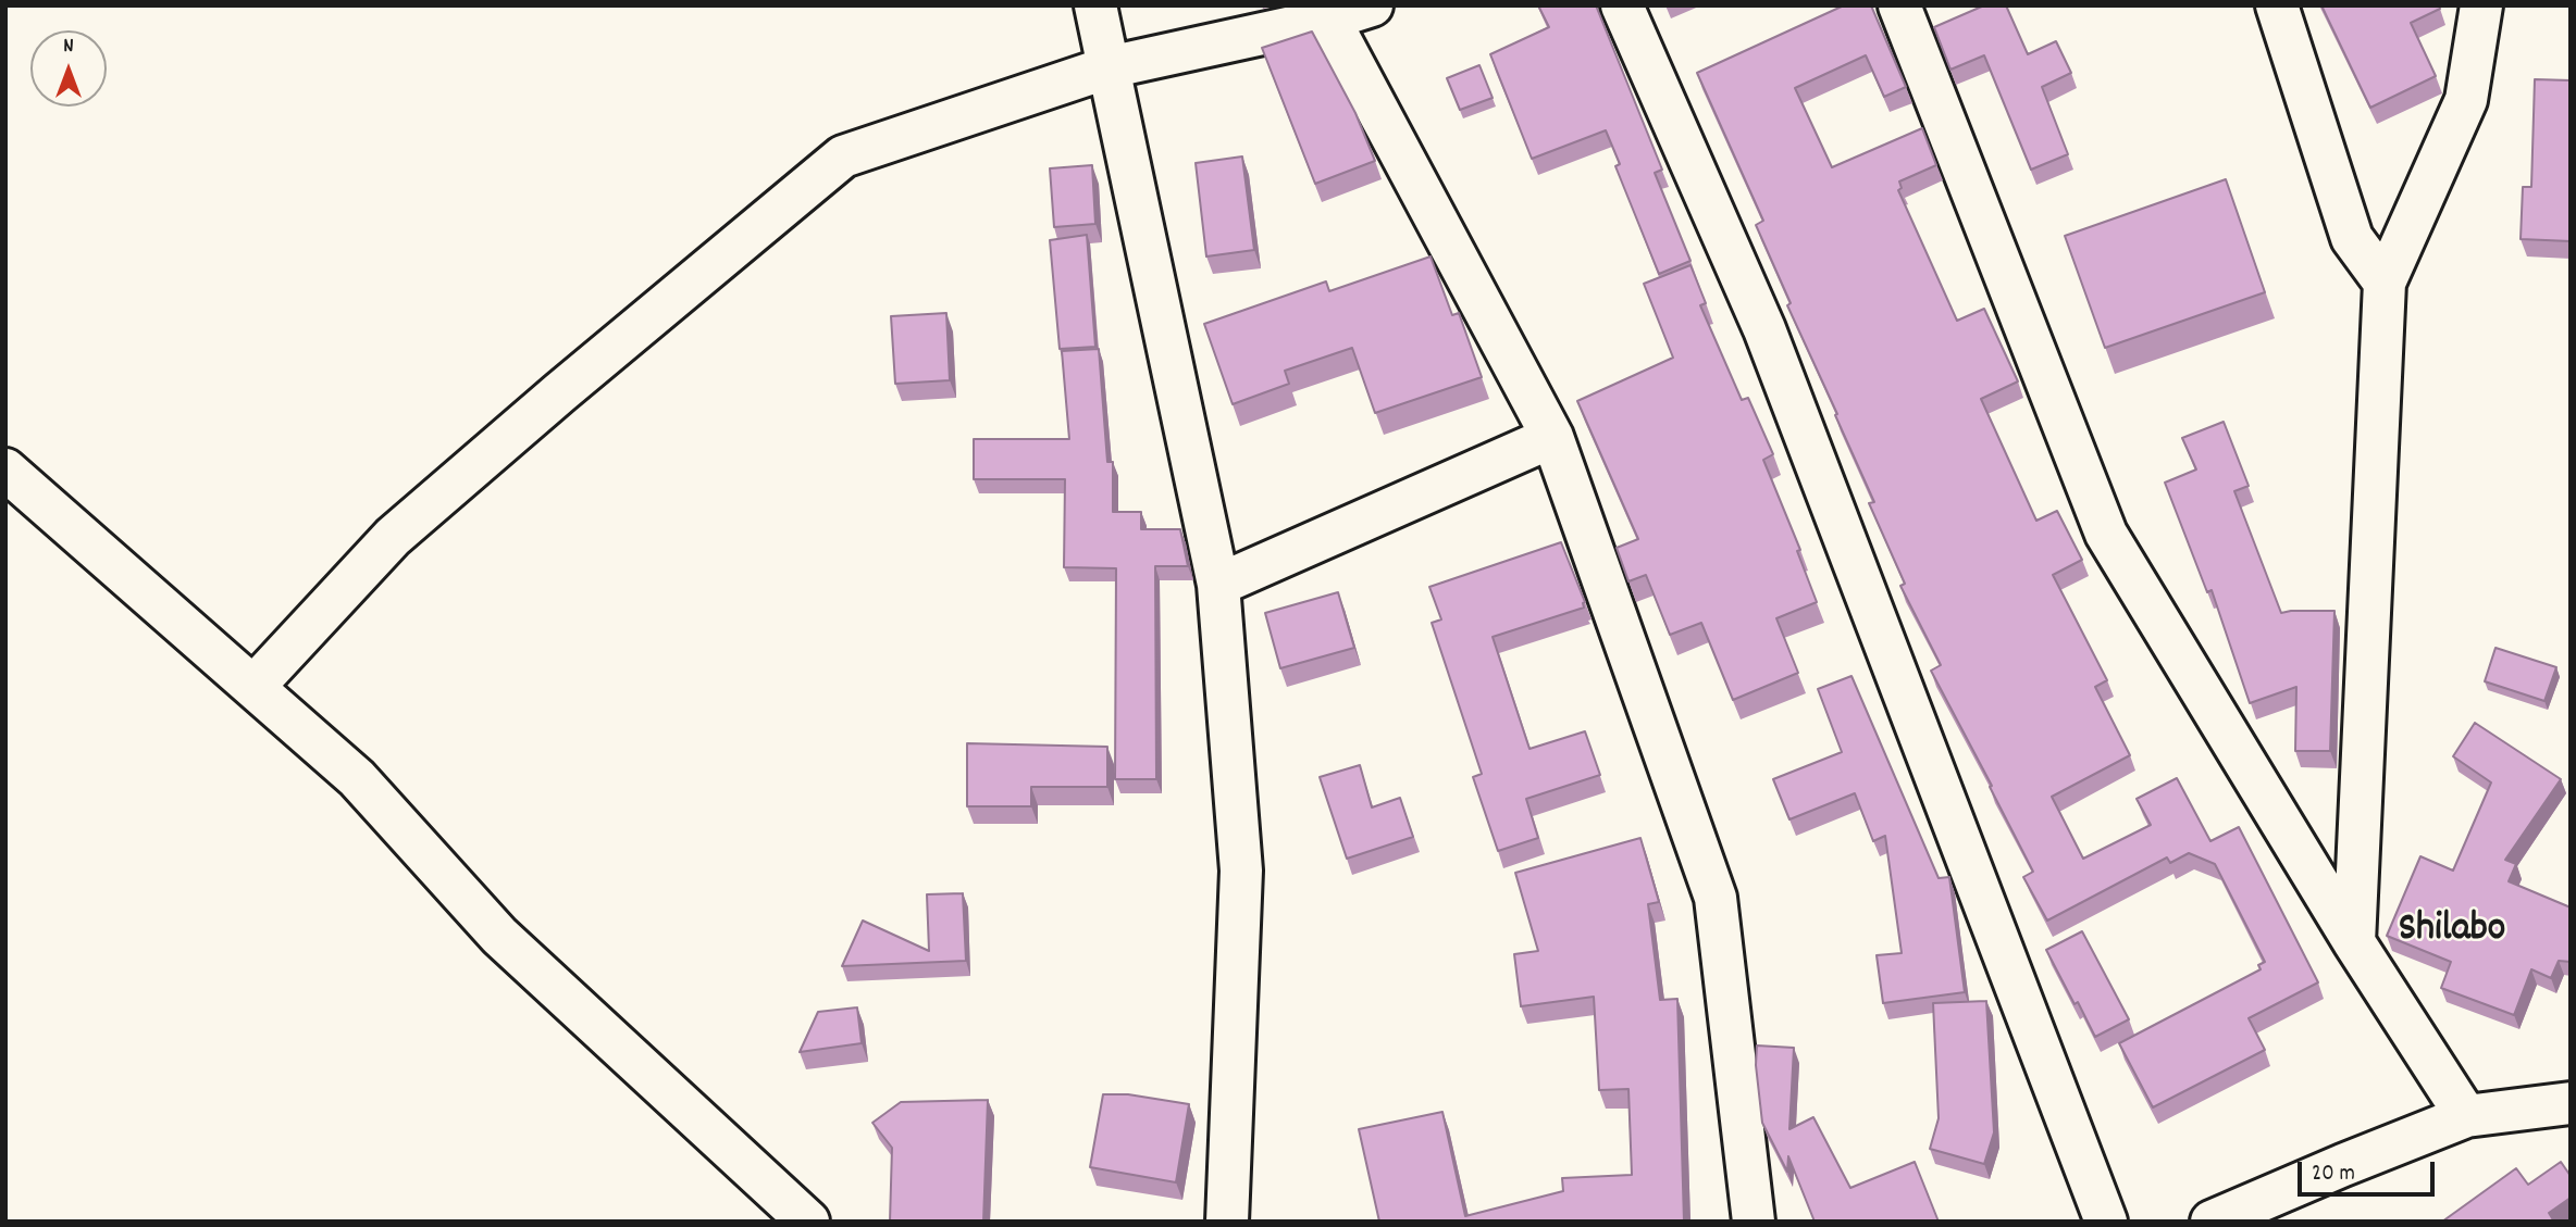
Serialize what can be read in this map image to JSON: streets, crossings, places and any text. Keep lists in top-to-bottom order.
{
  "districts": ["Shilabo"],
  "scale_bar": "20 m",
  "north": "top"
}
